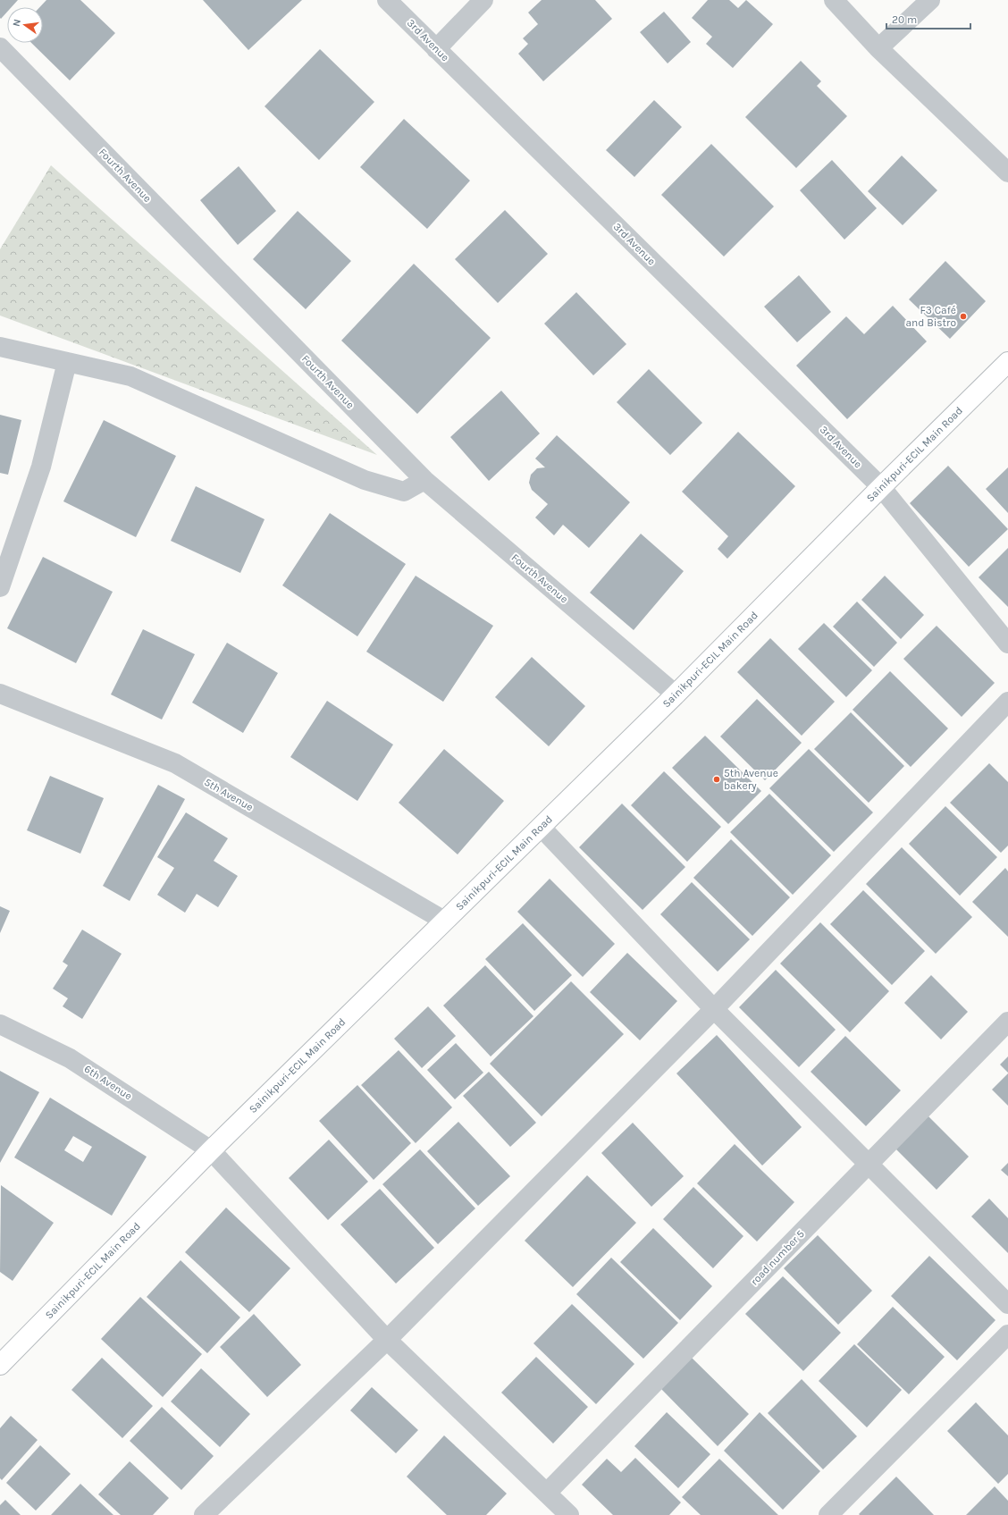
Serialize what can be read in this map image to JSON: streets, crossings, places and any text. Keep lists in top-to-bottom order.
{
  "streets": {
    "main road": ["Sainikpuri-ECIL Main Road"],
    "street": [
      "3rd Avenue",
      "Fourth Avenue",
      "5th Avenue",
      "6th Avenue",
      "road number 5"
    ]
  },
  "crossings": [
    ["3rd Avenue", "Sainikpuri-ECIL Main Road"],
    ["Fourth Avenue", "Sainikpuri-ECIL Main Road"],
    ["Sainikpuri-ECIL Main Road", "5th Avenue"],
    ["Sainikpuri-ECIL Main Road", "6th Avenue"],
    ["6th Avenue", "road number 5"]
  ],
  "places": ["F3 Café and Bistro", "5th Avenue bakery"],
  "scale_bar": "20 m",
  "north": "left"
}
